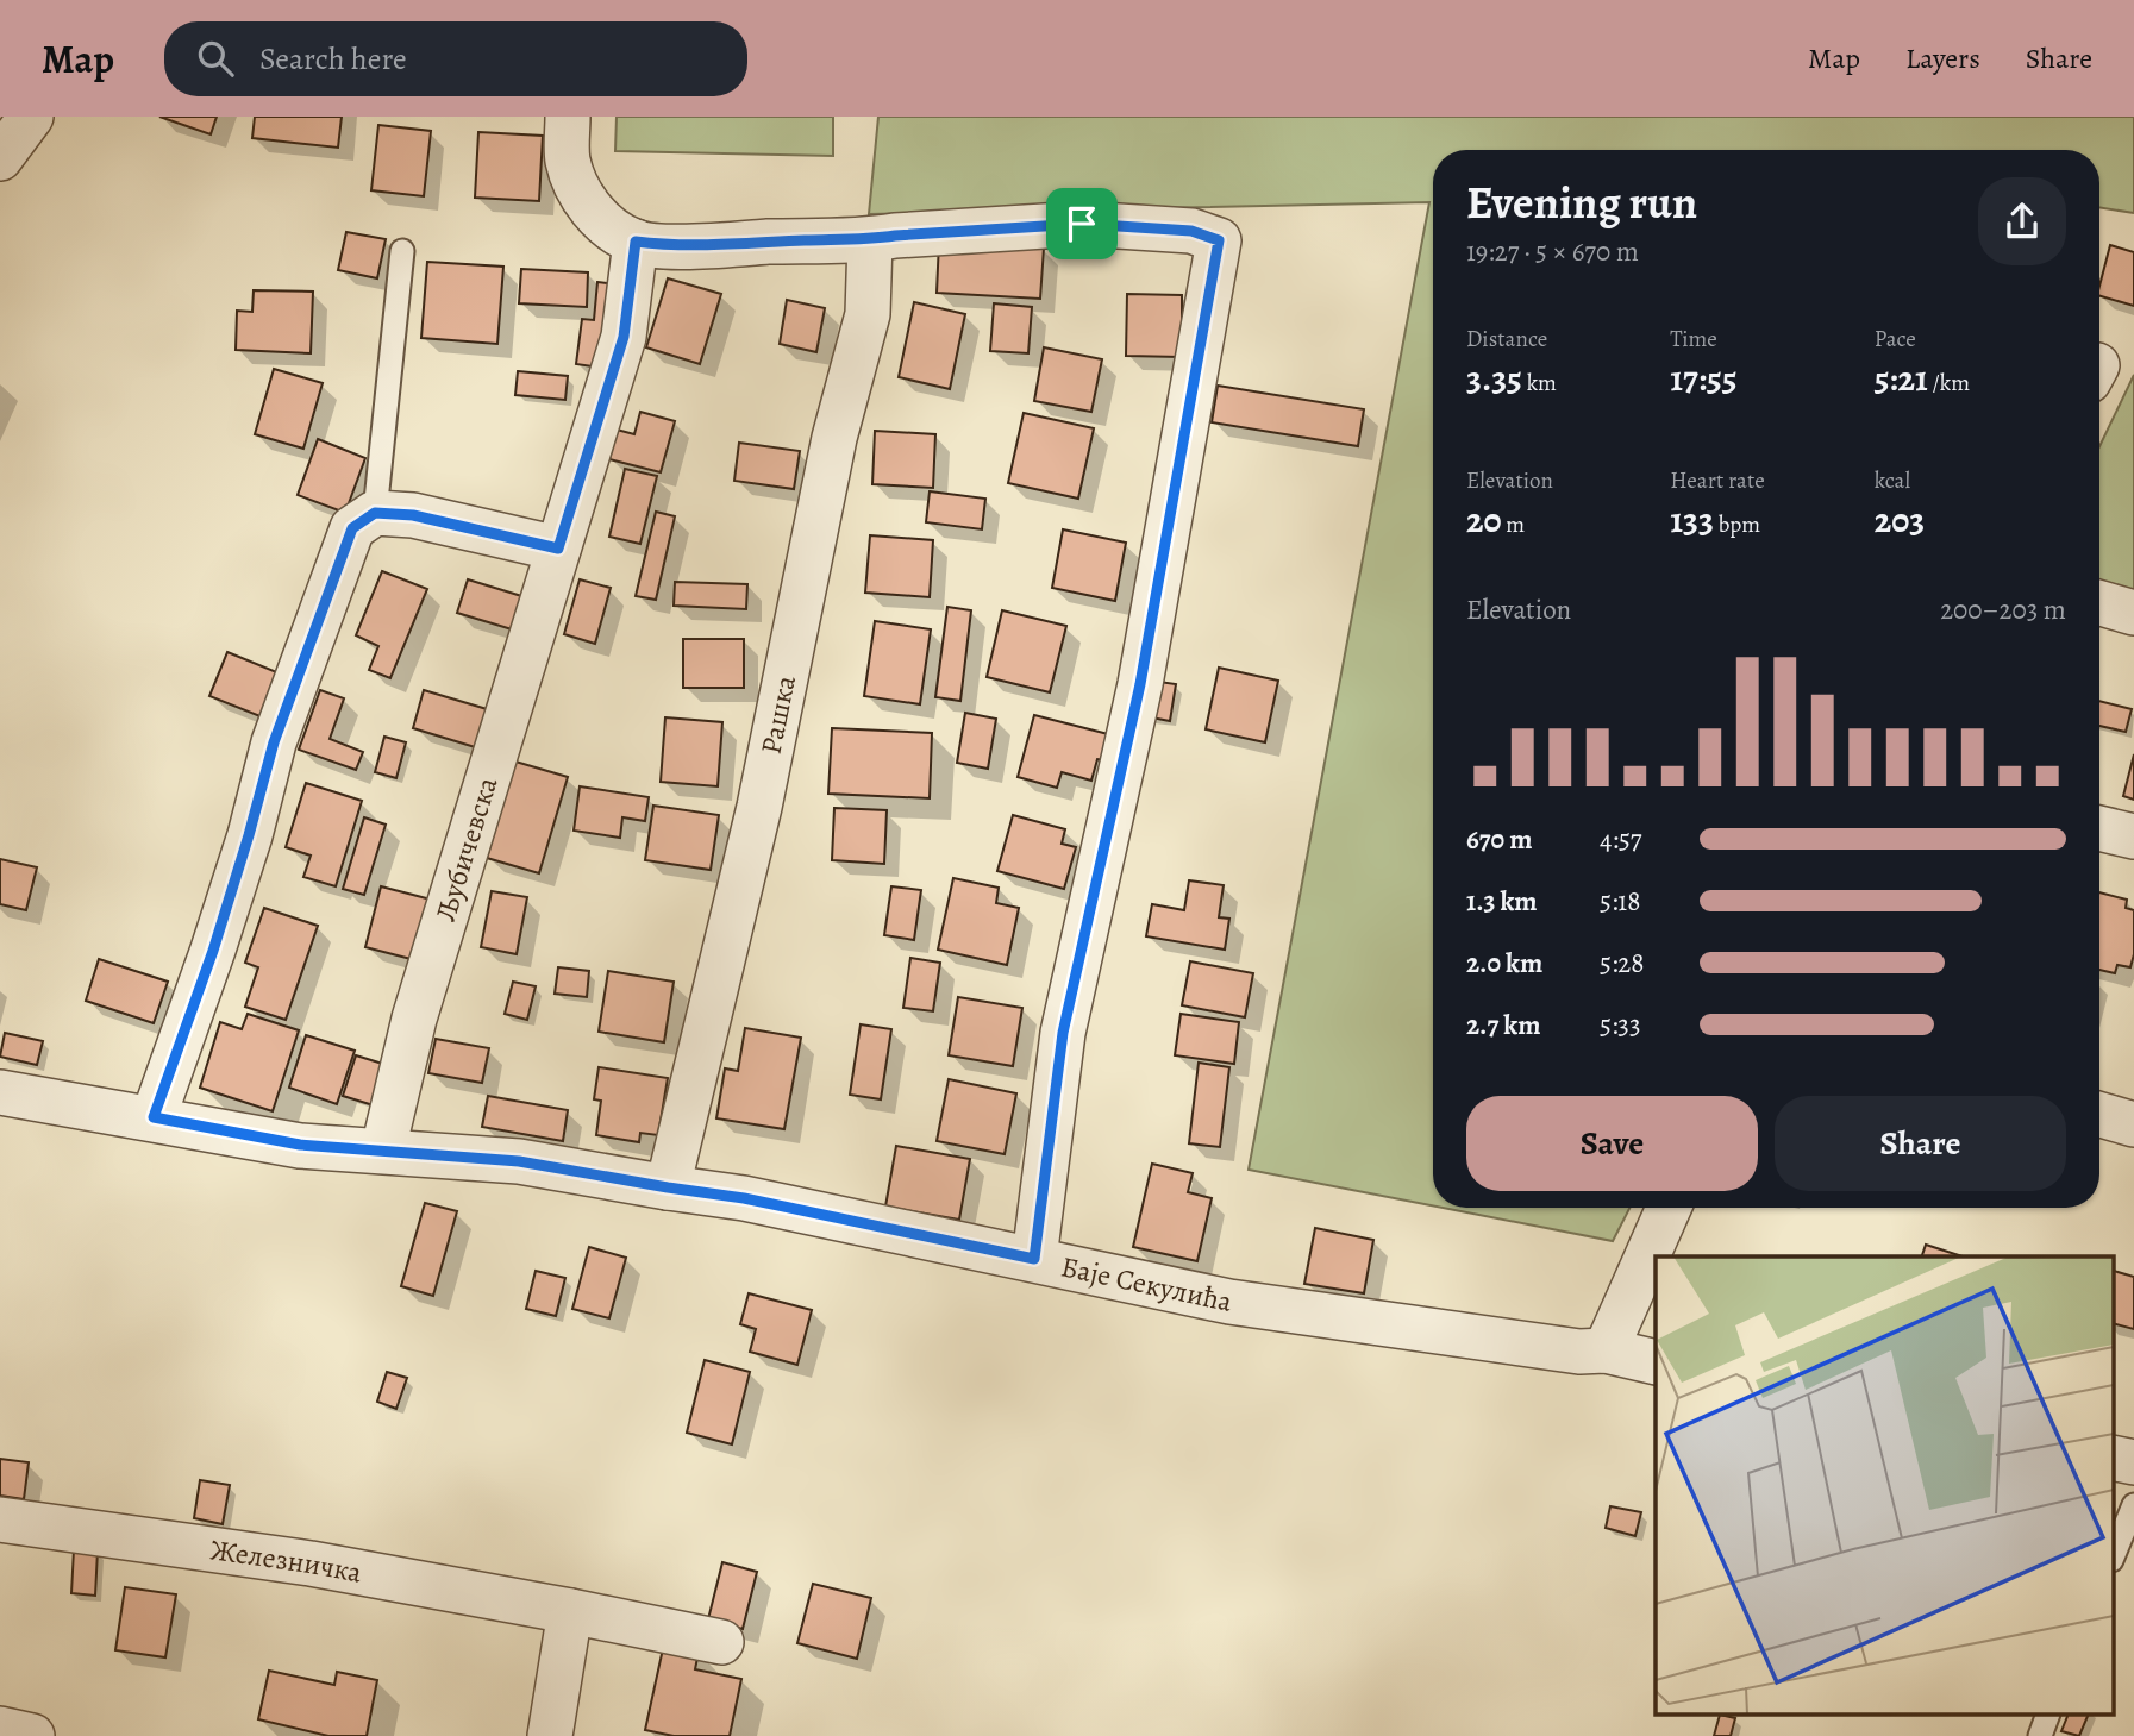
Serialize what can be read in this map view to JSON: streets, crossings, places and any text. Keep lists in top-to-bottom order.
{
  "streets": {
    "street": [
      "Рашка",
      "Љубичевска",
      "Баје Секулића",
      "Железничка"
    ]
  },
  "crossings": [
    ["Рашка", "Баје Секулића"],
    ["Љубичевска", "Баје Секулића"]
  ],
  "page": {
    "header": "Map",
    "search": "Search here",
    "nav": ["Map", "Layers", "Share"],
    "heading": ["Evening run", "19:27 · 5 × 670 m"],
    "stats": [
      ["Distance", "3.35 km"],
      ["Time", "17:55"],
      ["Pace", "5:21 /km"],
      ["Elevation", "20 m"],
      ["Heart rate", "133 bpm"],
      ["kcal", "203"]
    ],
    "chart": ["Elevation", "200–203 m"],
    "list": [
      {
        "name": "670 m",
        "note": "4:57"
      },
      {
        "name": "1.3 km",
        "note": "5:18"
      },
      {
        "name": "2.0 km",
        "note": "5:28"
      },
      {
        "name": "2.7 km",
        "note": "5:33"
      }
    ],
    "buttons": ["Save", "Share"]
  }
}
